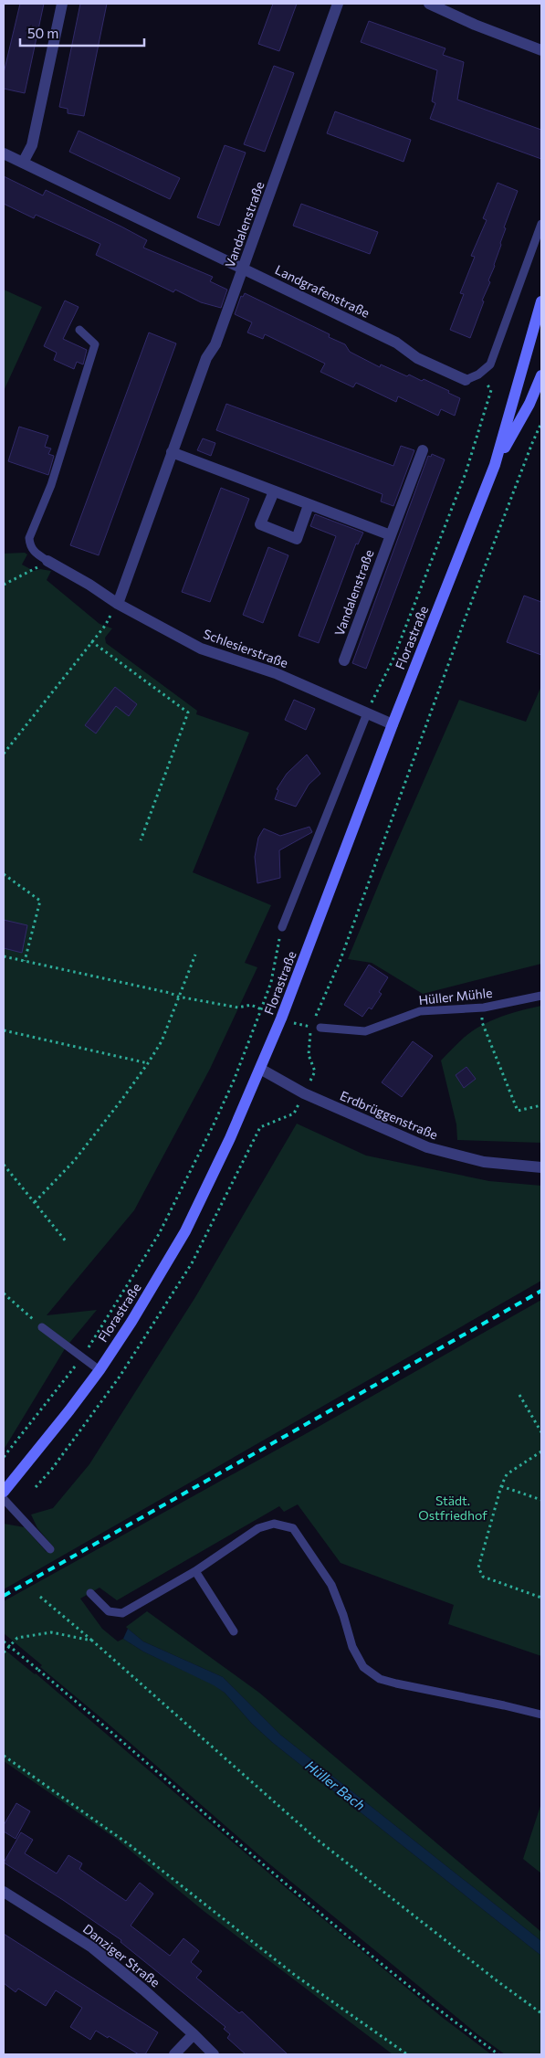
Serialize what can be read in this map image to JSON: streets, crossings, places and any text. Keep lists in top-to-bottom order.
{
  "streets": {
    "main road": ["Florastraße"],
    "street": [
      "Vandalenstraße",
      "Landgrafenstraße",
      "Schlesierstraße",
      "Erdbrüggenstraße",
      "Danziger Straße"
    ],
    "lane": ["Hüller Mühle"]
  },
  "crossings": [
    ["Vandalenstraße", "Landgrafenstraße"],
    ["Vandalenstraße", "Schlesierstraße"],
    ["Florastraße", "Schlesierstraße"],
    ["Florastraße", "Erdbrüggenstraße"]
  ],
  "water": ["Hüller Bach"],
  "parks": ["Städt. Ostfriedhof"],
  "scale_bar": "50 m"
}
